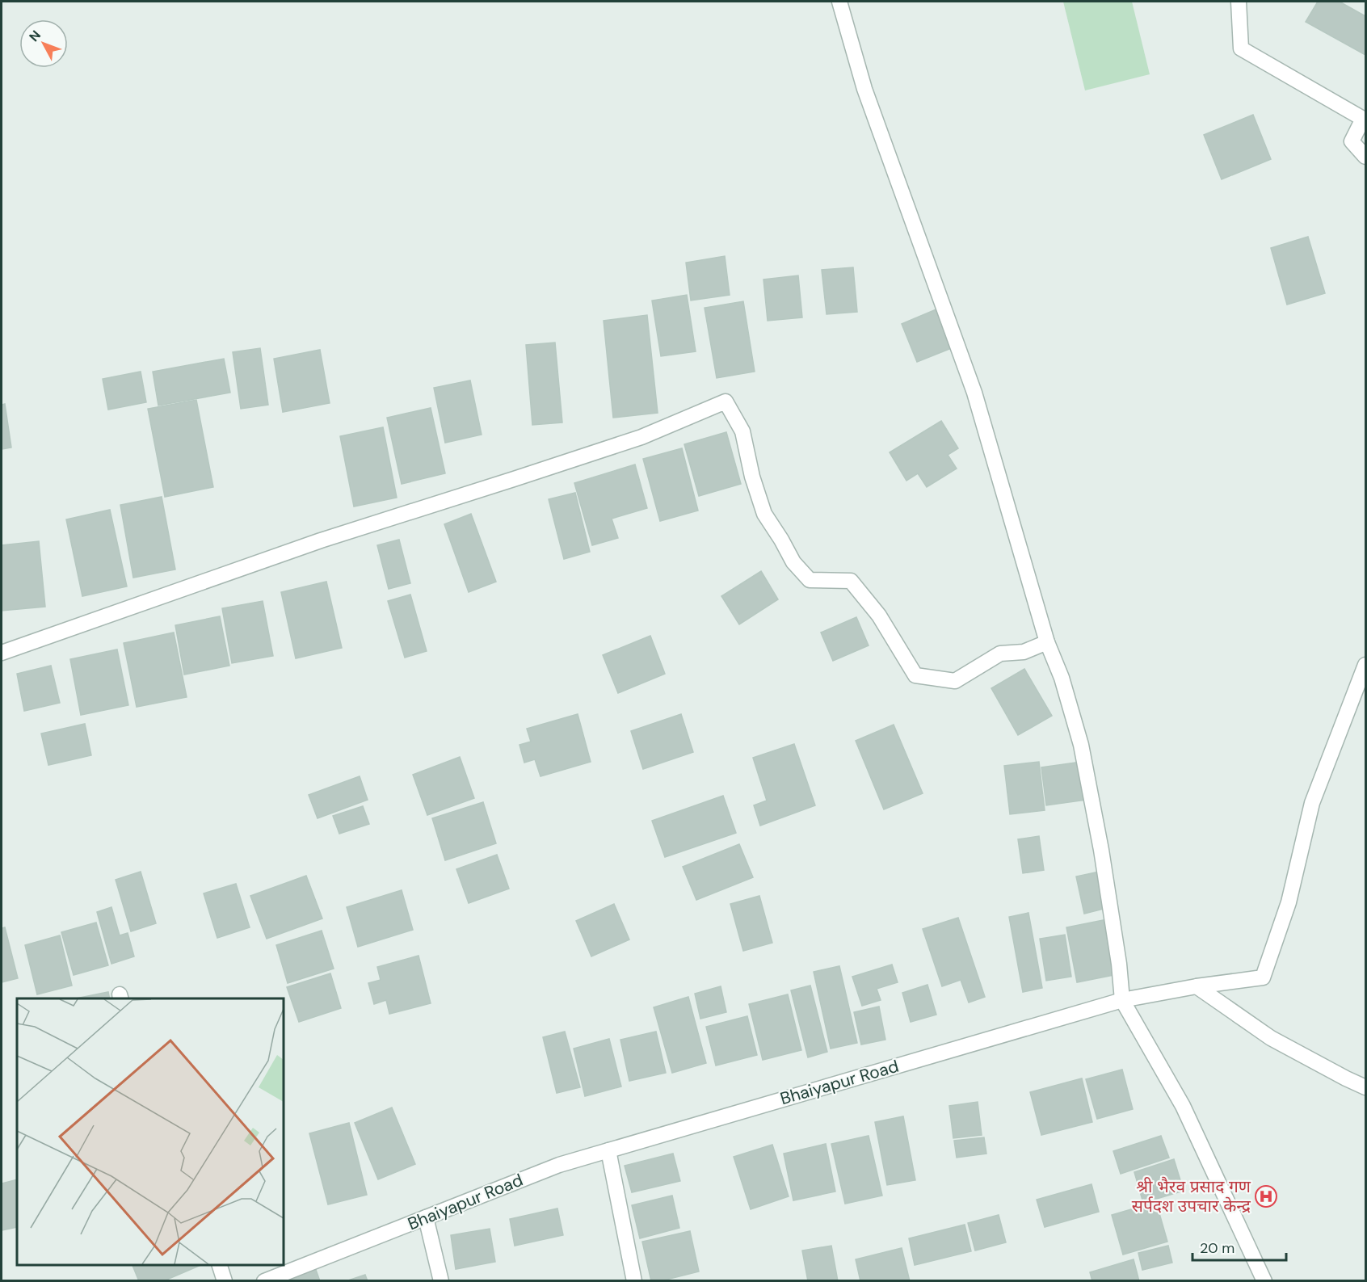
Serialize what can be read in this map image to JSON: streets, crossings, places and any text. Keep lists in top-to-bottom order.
{
  "streets": {
    "street": ["Bhaiyapur Road"]
  },
  "places": {
    "hospital": ["श्री भैरव प्रसाद गण सर्पदश उपचार केन्द्र"]
  },
  "scale_bar": "20 m",
  "north": "top left"
}
